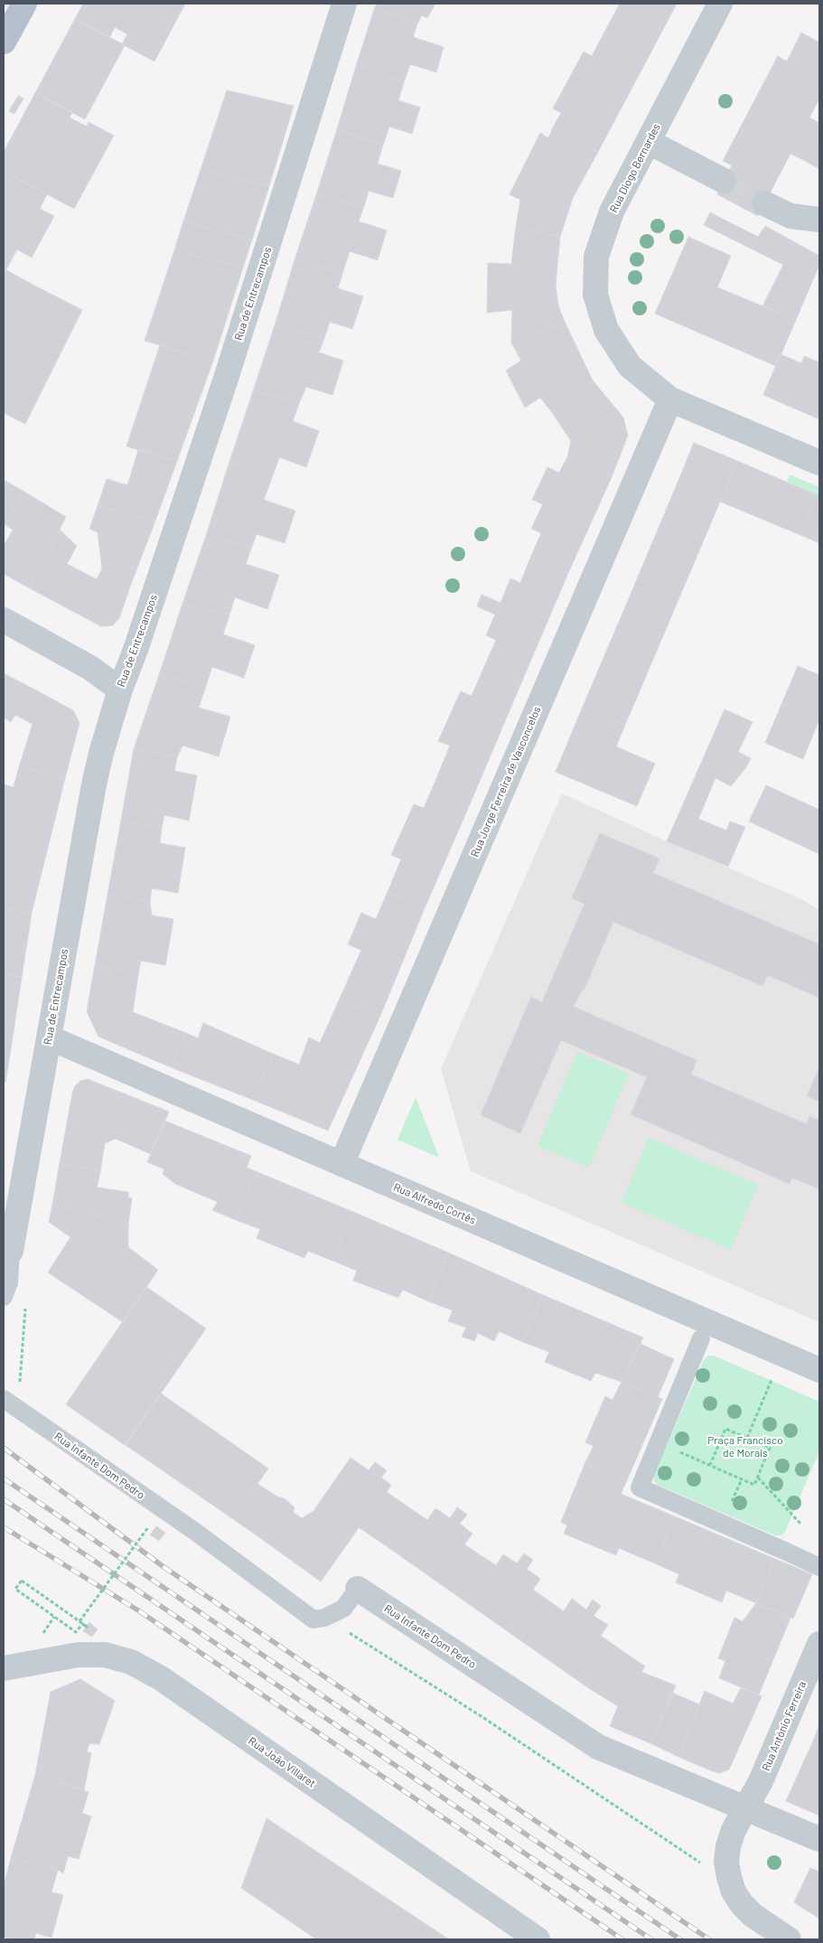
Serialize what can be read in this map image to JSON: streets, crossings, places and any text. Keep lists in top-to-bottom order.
{
  "streets": {
    "street": [
      "Rua Diogo Bernardes",
      "Rua de Entrecampos",
      "Rua Jorge Ferreira de Vasconcelos",
      "Rua Alfredo Cortês",
      "Rua Infante Dom Pedro",
      "Rua António Ferreira",
      "Rua João Villaret"
    ]
  },
  "crossings": [
    ["Rua Diogo Bernardes", "Rua Jorge Ferreira de Vasconcelos"],
    ["Rua de Entrecampos", "Rua Alfredo Cortês"],
    ["Rua Jorge Ferreira de Vasconcelos", "Rua Alfredo Cortês"],
    ["Rua Infante Dom Pedro", "Rua António Ferreira"]
  ],
  "parks": ["Praça Francisco de Morais"]
}
